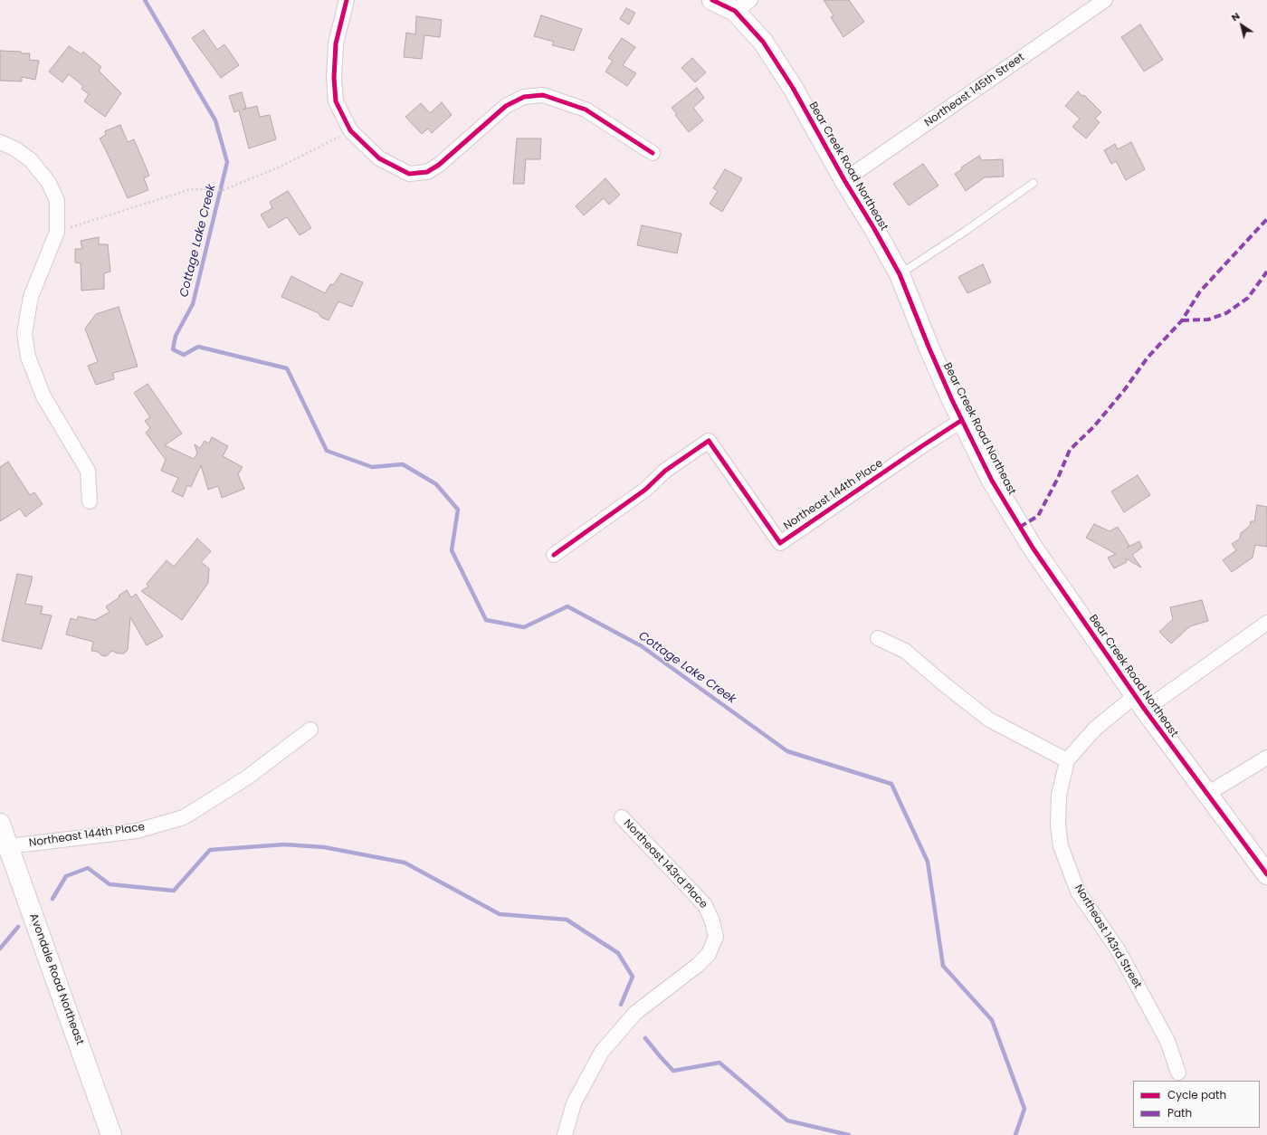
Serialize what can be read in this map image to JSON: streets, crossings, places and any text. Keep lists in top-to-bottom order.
{
  "streets": {
    "street": [
      "Northeast 145th Street",
      "Bear Creek Road Northeast",
      "Northeast 144th Place",
      "Northeast 143rd Place",
      "Northeast 143rd Street",
      "Avondale Road Northeast"
    ]
  },
  "crossings": [
    ["Northeast 145th Street", "Bear Creek Road Northeast"],
    ["Bear Creek Road Northeast", "Northeast 144th Place"],
    ["Bear Creek Road Northeast", "Northeast 143rd Street"],
    ["Northeast 144th Place", "Avondale Road Northeast"]
  ],
  "water": ["Cottage Lake Creek"],
  "legend": ["Cycle path", "Path"],
  "north": "top left"
}
